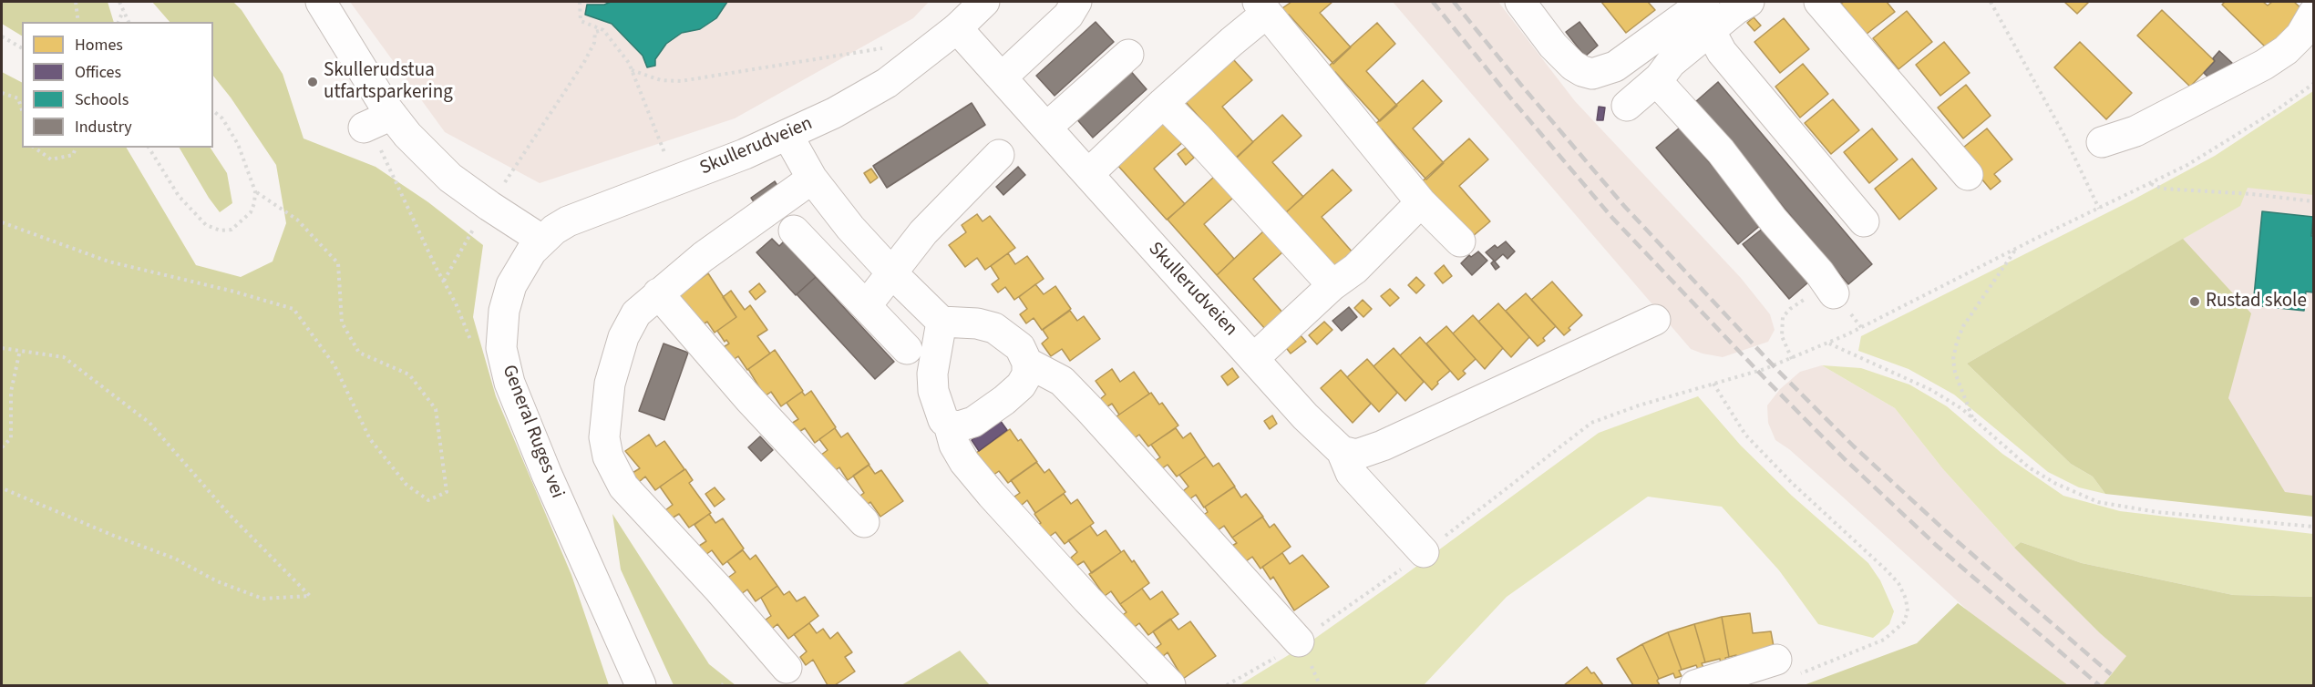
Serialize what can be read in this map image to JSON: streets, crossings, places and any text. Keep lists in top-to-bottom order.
{
  "streets": {
    "street": ["Skullerudveien", "General Ruges vei"]
  },
  "crossings": [
    ["Skullerudveien", "General Ruges vei"]
  ],
  "places": ["Skullerudstua utfartsparkering", "Rustad skole"],
  "legend": [
    "Homes",
    "Offices",
    "Schools",
    "Industry"
  ]
}
